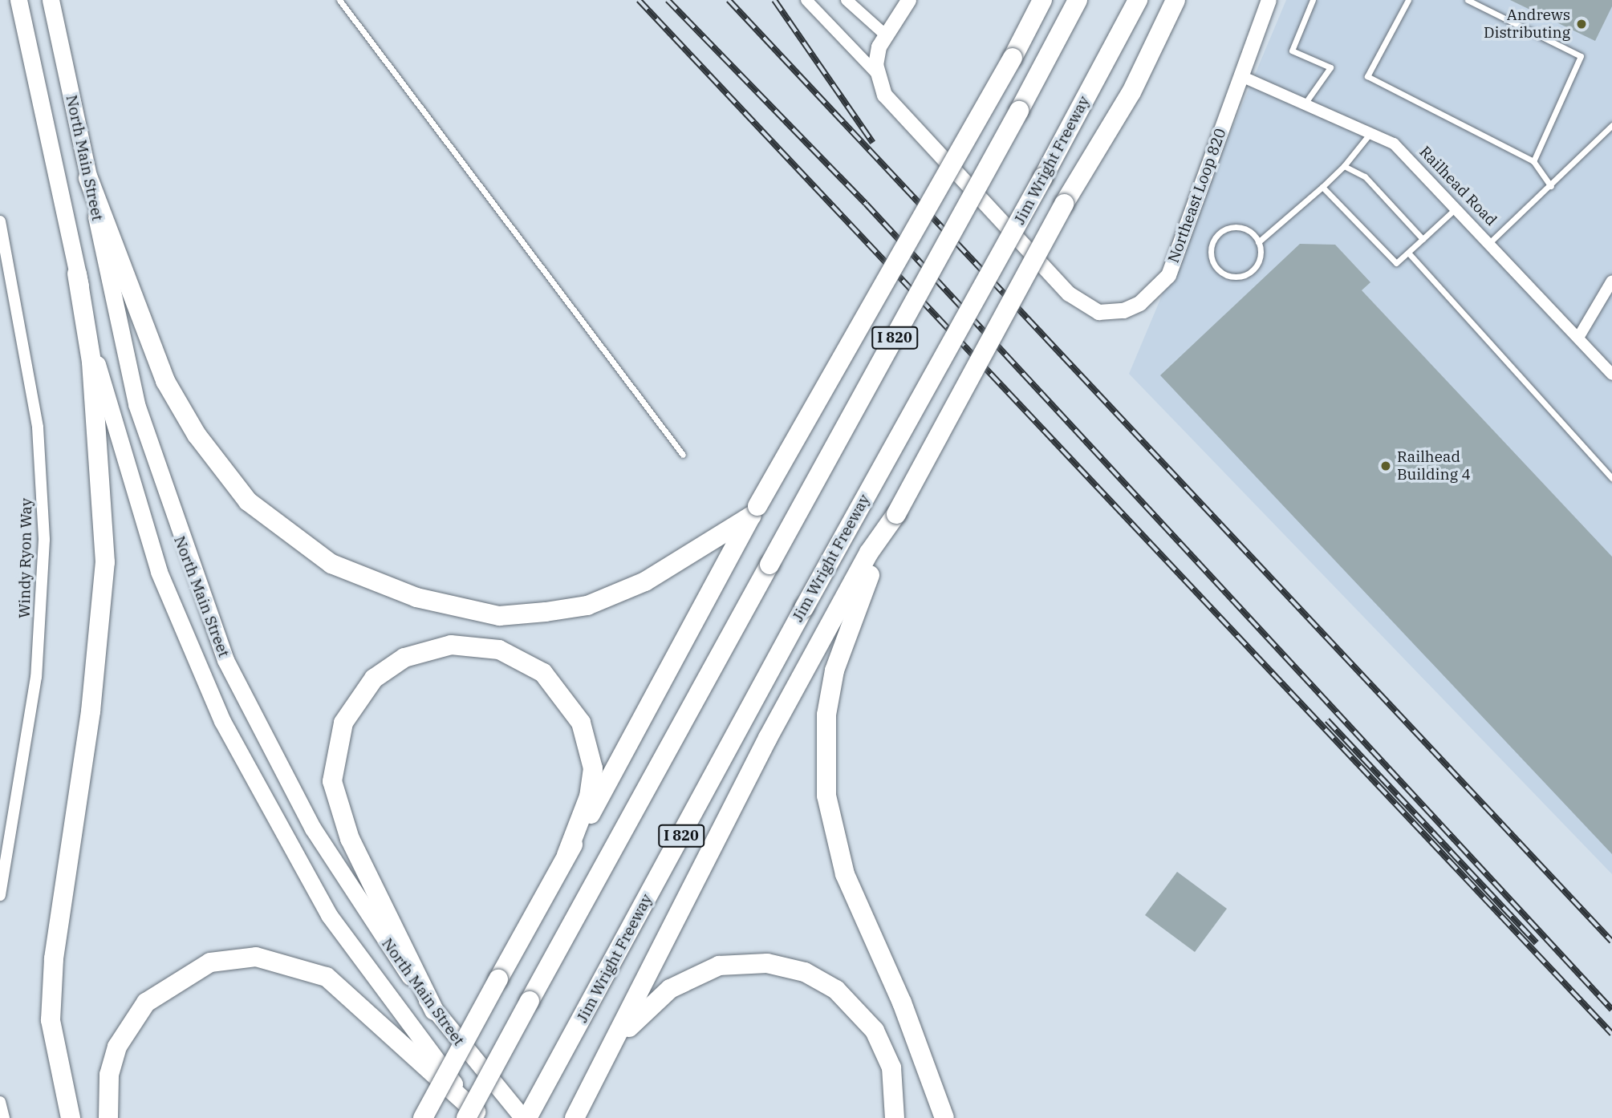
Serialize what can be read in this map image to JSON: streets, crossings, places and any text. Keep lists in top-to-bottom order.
{
  "streets": {
    "highway": ["Jim Wright Freeway", "I 820"],
    "main road": ["North Main Street"],
    "street": ["Railhead Road", "Northeast Loop 820", "Windy Ryon Way"]
  },
  "crossings": [
    ["North Main Street", "Jim Wright Freeway"],
    ["North Main Street", "I 820"],
    ["Railhead Road", "Northeast Loop 820"]
  ],
  "places": ["Andrews Distributing", "Railhead Building 4"]
}
